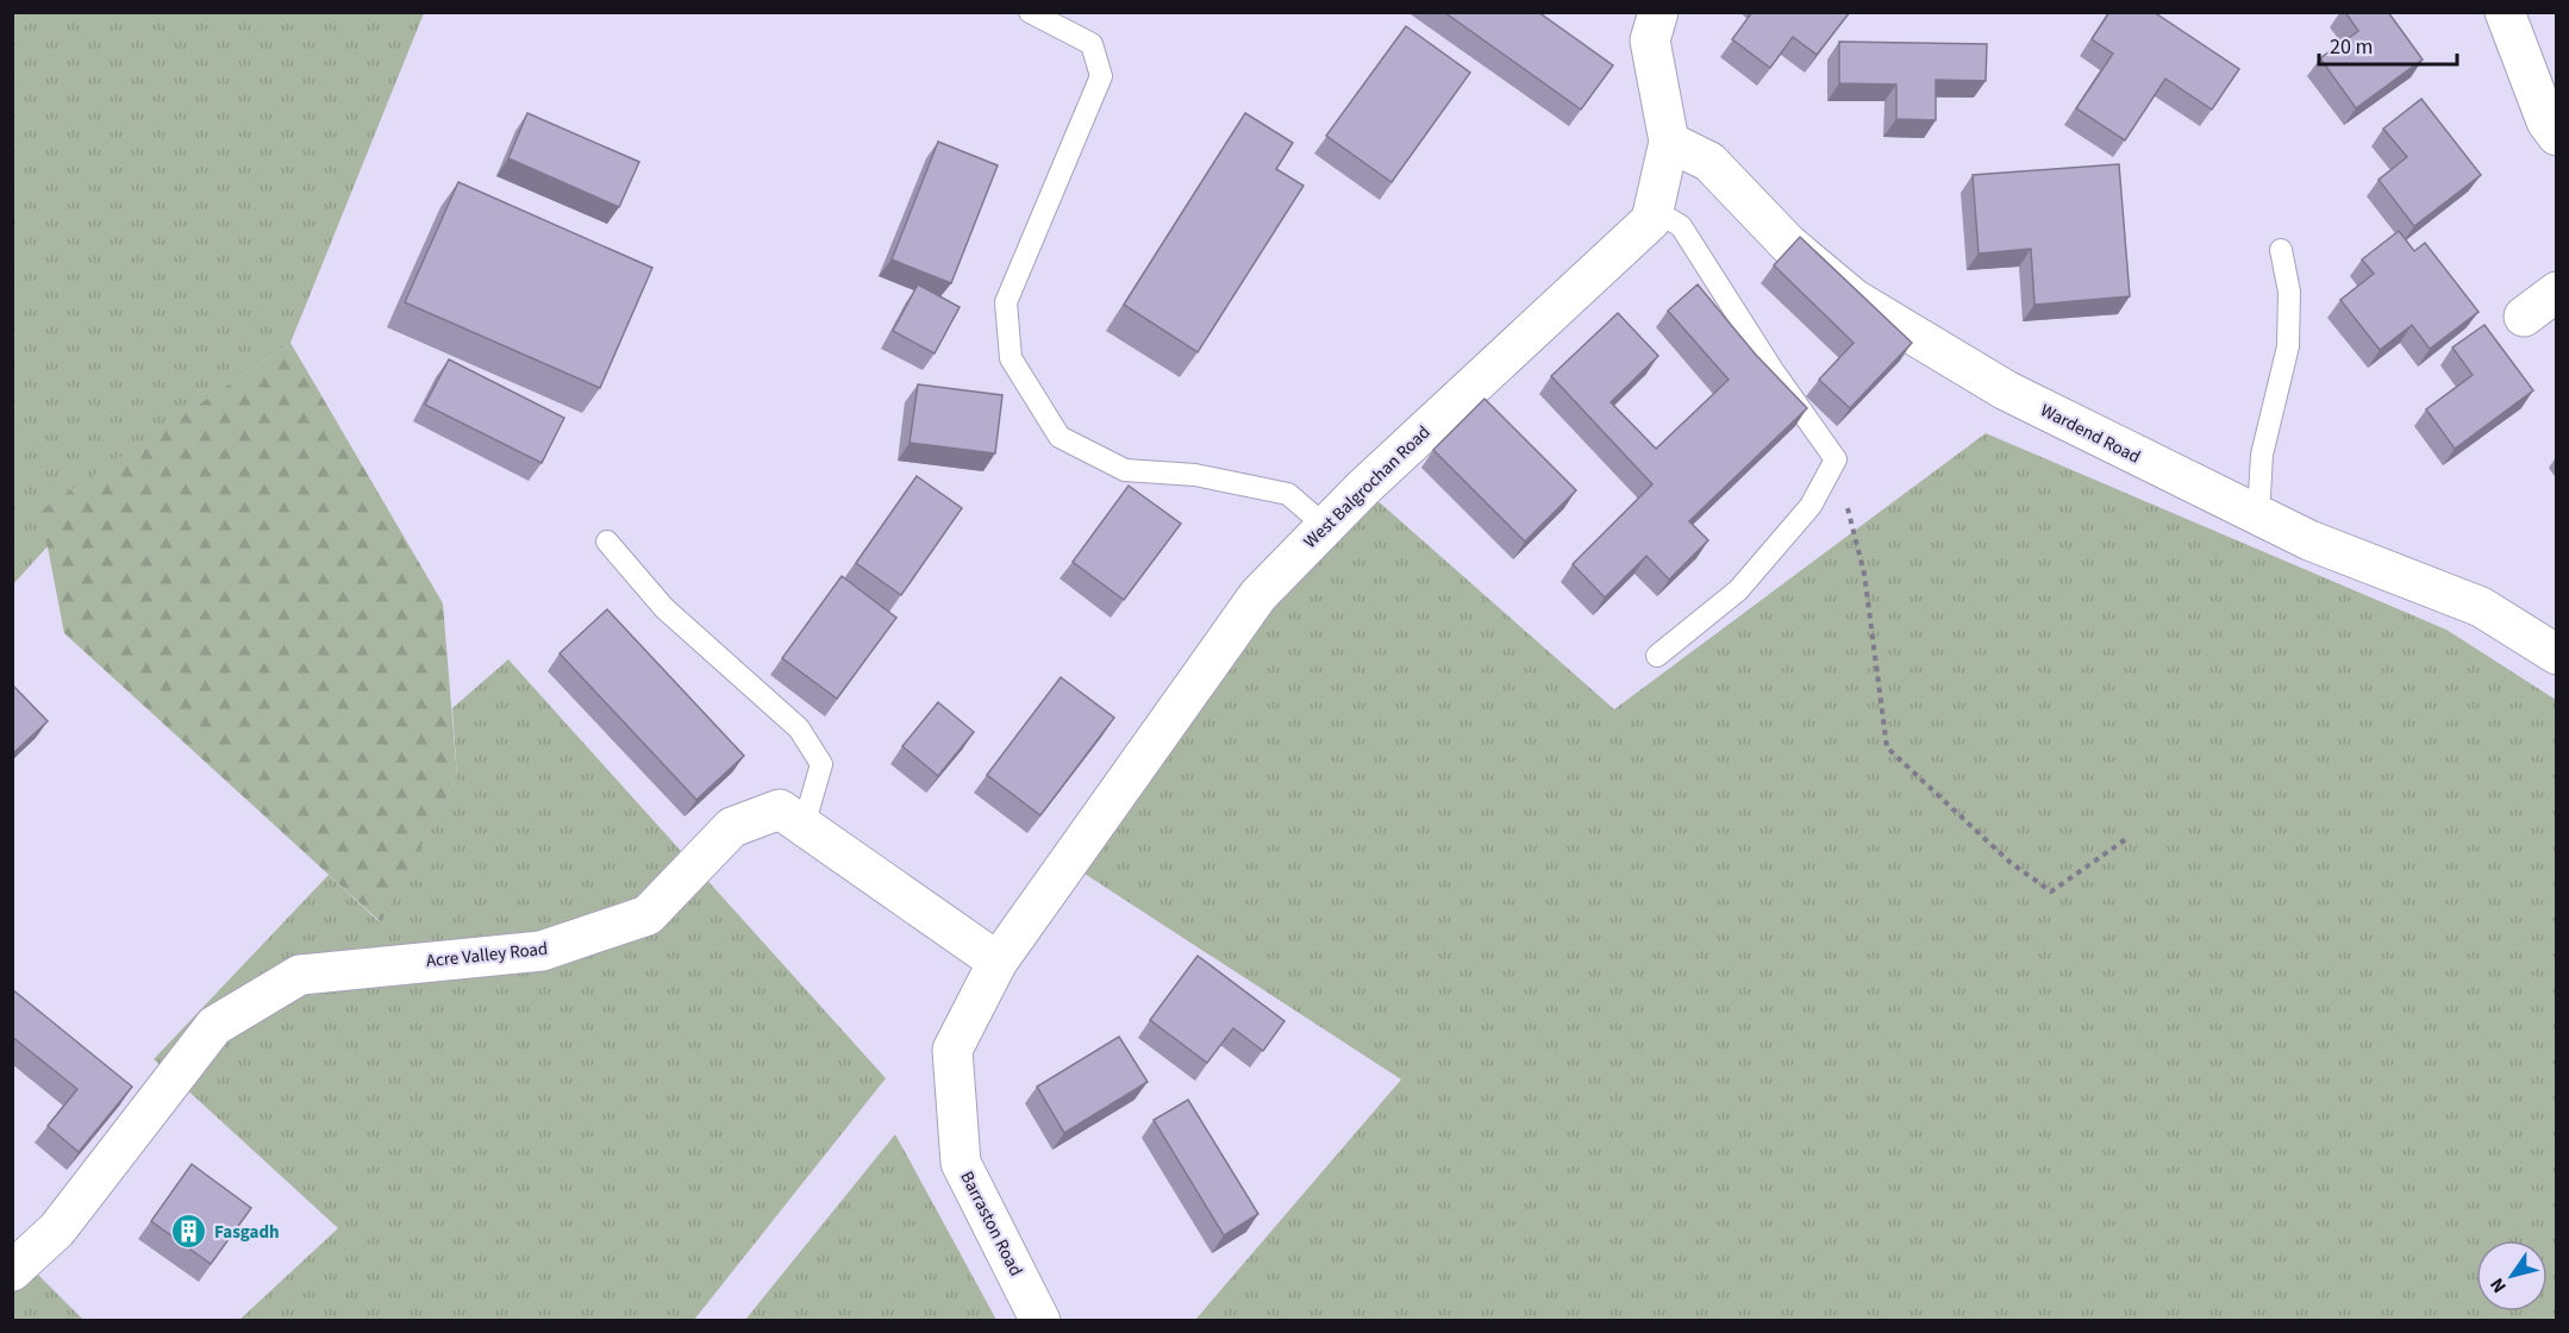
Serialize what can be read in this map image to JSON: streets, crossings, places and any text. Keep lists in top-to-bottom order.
{
  "streets": {
    "street": [
      "Wardend Road",
      "West Balgrochan Road",
      "Acre Valley Road",
      "Barraston Road"
    ]
  },
  "crossings": [
    ["Wardend Road", "West Balgrochan Road"],
    ["West Balgrochan Road", "Acre Valley Road"],
    ["West Balgrochan Road", "Barraston Road"],
    ["Acre Valley Road", "Barraston Road"]
  ],
  "places": {
    "building": ["Fasgadh"]
  },
  "scale_bar": "20 m",
  "north": "bottom left"
}
